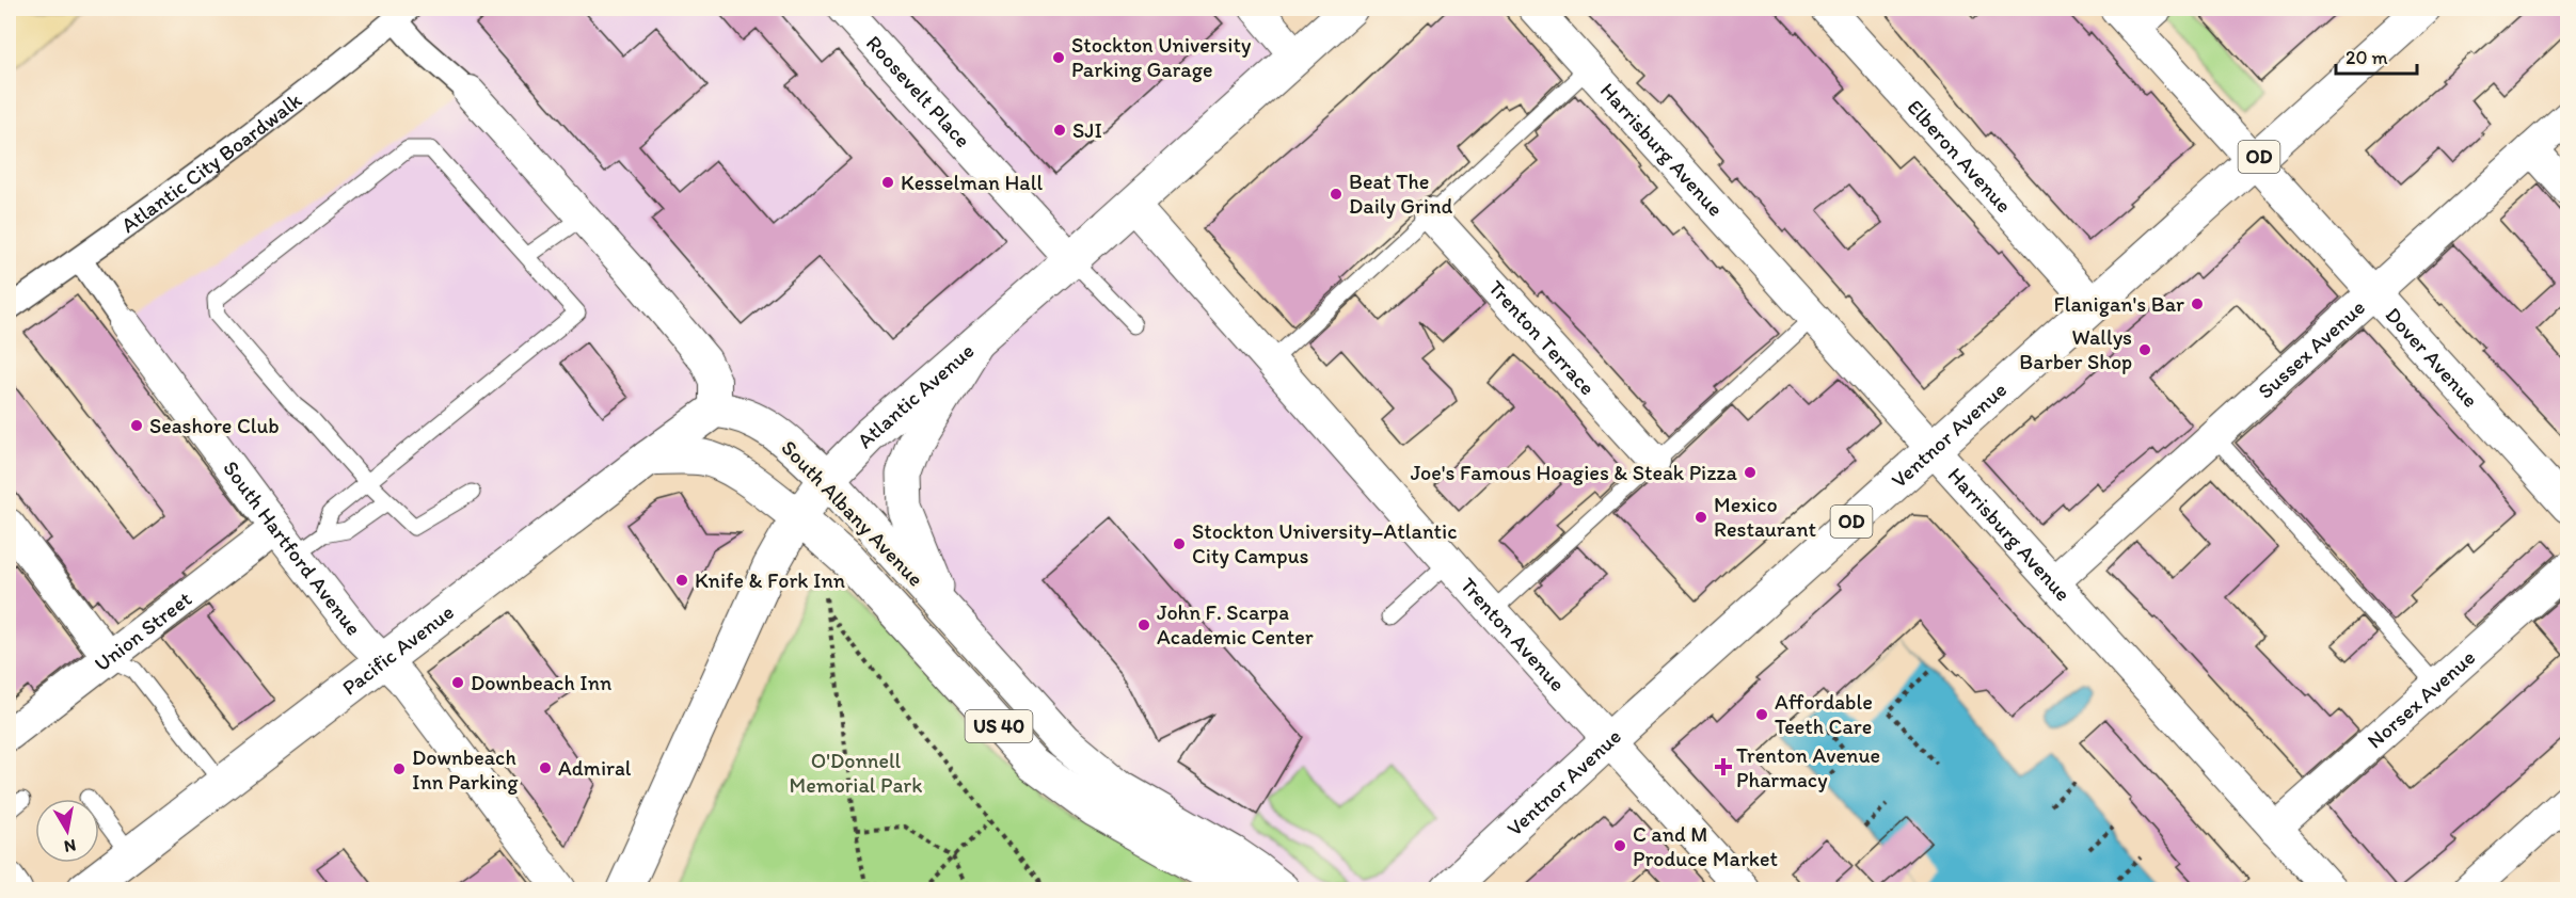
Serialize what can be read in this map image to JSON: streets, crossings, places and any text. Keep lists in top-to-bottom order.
{
  "streets": {
    "main road": [
      "OD",
      "Atlantic Avenue",
      "Ventnor Avenue",
      "South Albany Avenue",
      "Pacific Avenue",
      "US 40"
    ],
    "street": [
      "Roosevelt Place",
      "Harrisburg Avenue",
      "Elberon Avenue",
      "Atlantic City Boardwalk",
      "Trenton Terrace",
      "Sussex Avenue",
      "Dover Avenue",
      "South Hartford Avenue",
      "Union Street",
      "Trenton Avenue",
      "Norsex Avenue"
    ]
  },
  "crossings": [
    ["Roosevelt Place", "Atlantic Avenue"],
    ["Harrisburg Avenue", "Sussex Avenue"],
    ["Harrisburg Avenue", "Ventnor Avenue"],
    ["Harrisburg Avenue", "Norsex Avenue"],
    ["Elberon Avenue", "Ventnor Avenue"],
    ["Sussex Avenue", "Dover Avenue"],
    ["Dover Avenue", "Ventnor Avenue"],
    ["Atlantic Avenue", "South Albany Avenue"],
    ["Atlantic Avenue", "Trenton Avenue"],
    ["Ventnor Avenue", "Trenton Avenue"],
    ["South Albany Avenue", "Pacific Avenue"],
    ["South Hartford Avenue", "Union Street"],
    ["South Hartford Avenue", "Pacific Avenue"]
  ],
  "parks": ["O'Donnell Memorial Park"],
  "places": {
    "other": [
      "Stockton University Parking Garage",
      "SJI",
      "Kesselman Hall",
      "Beat The Daily Grind",
      "Flanigan's Bar",
      "Wallys Barber Shop",
      "Seashore Club",
      "Joe's Famous Hoagies & Steak Pizza",
      "Mexico Restaurant",
      "Stockton University–Atlantic City Campus",
      "Knife & Fork Inn",
      "John F. Scarpa Academic Center",
      "Downbeach Inn",
      "Affordable Teeth Care",
      "Admiral",
      "Downbeach Inn Parking",
      "C and M Produce Market"
    ],
    "health": ["Trenton Avenue Pharmacy"]
  },
  "scale_bar": "20 m",
  "north": "bottom"
}
